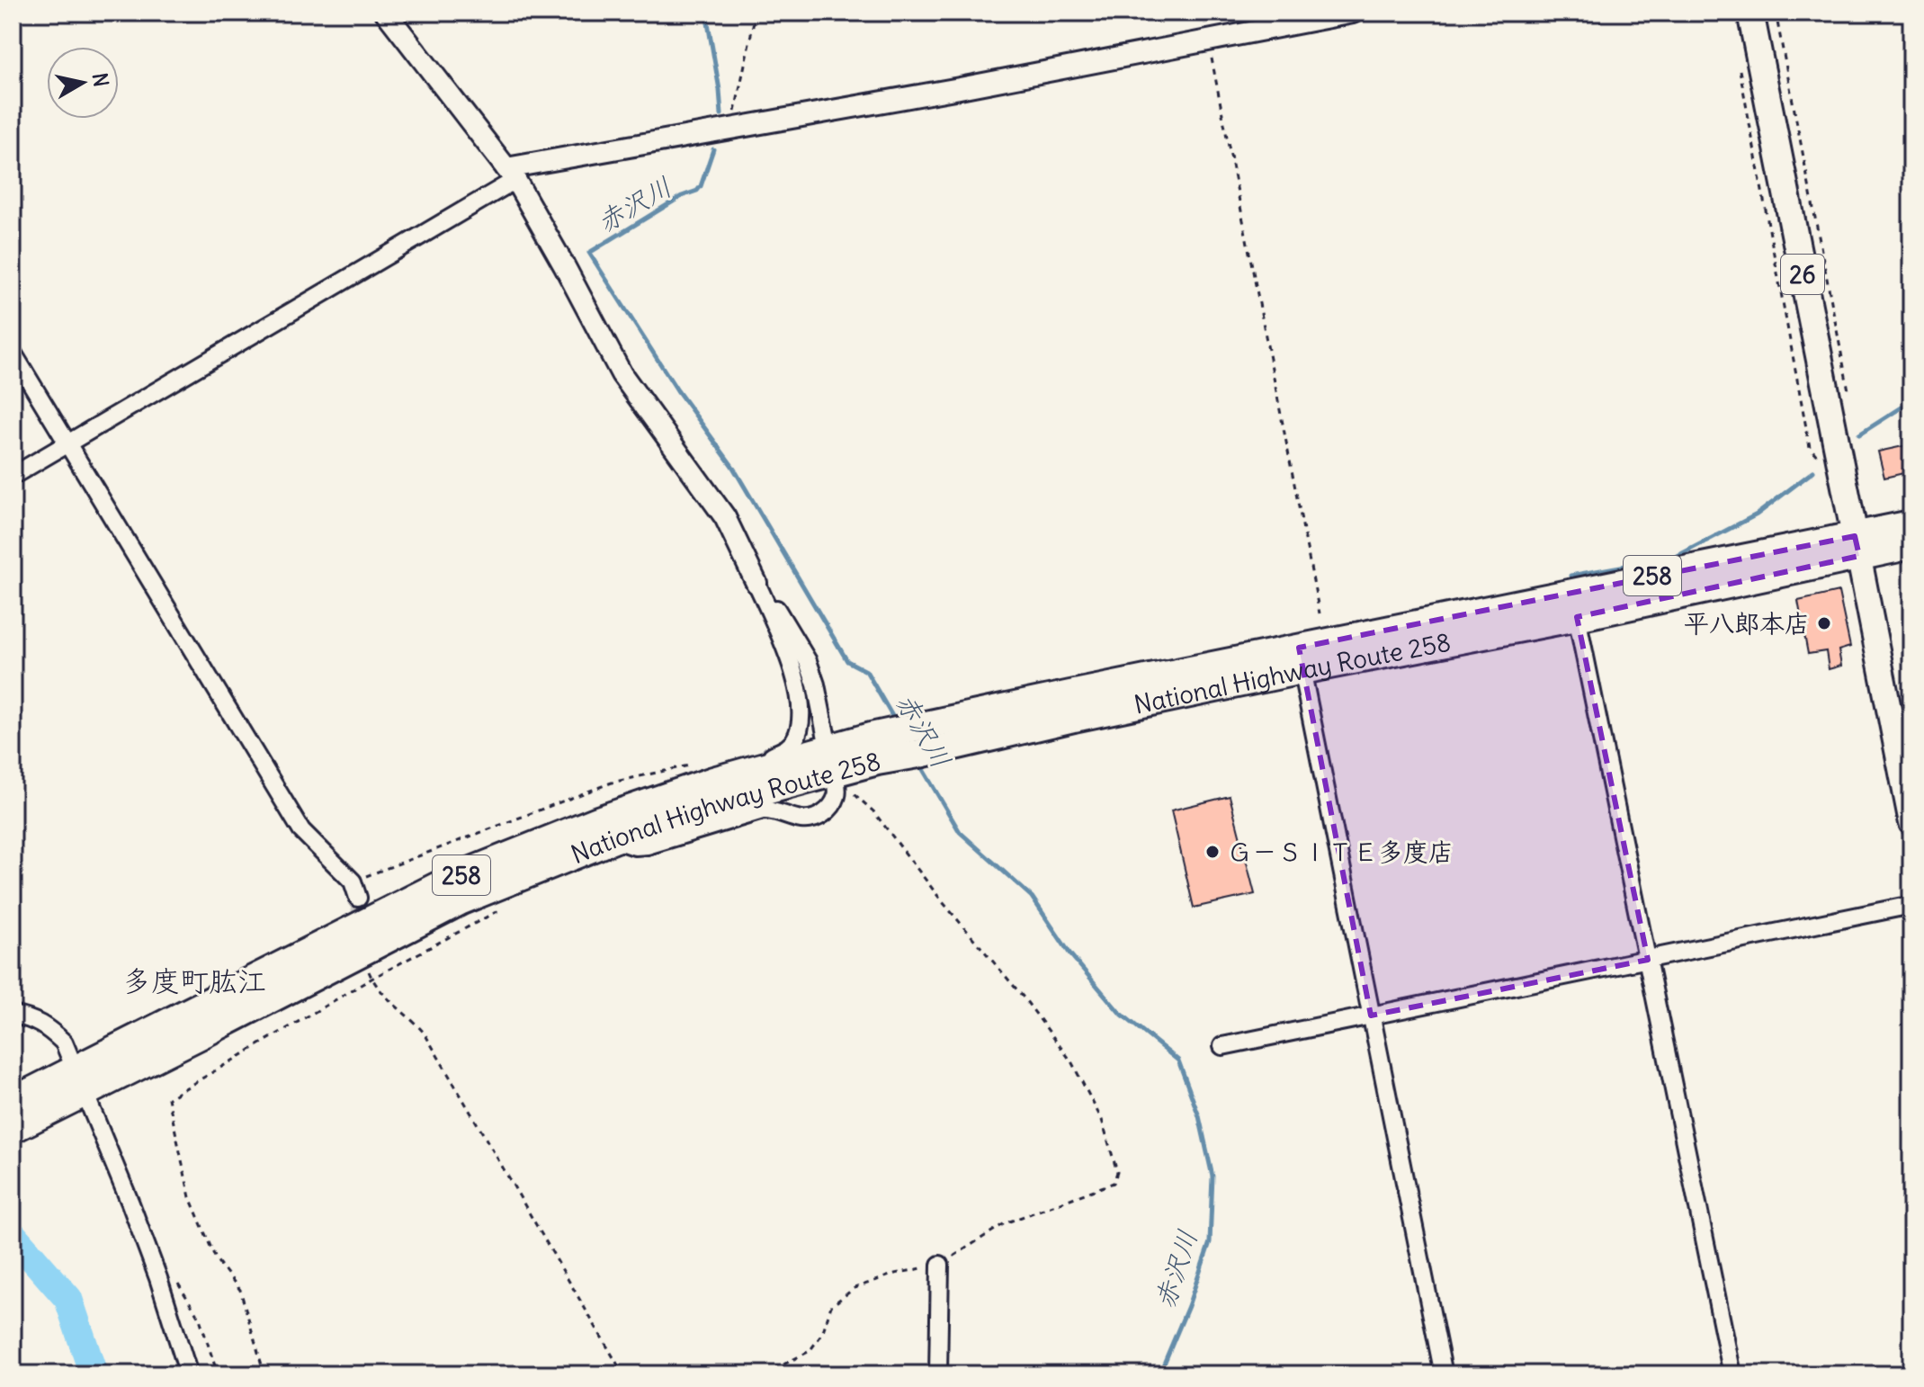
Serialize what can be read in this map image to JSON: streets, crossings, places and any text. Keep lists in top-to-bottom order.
{
  "streets": {
    "highway": ["258", "National Highway Route 258"],
    "main road": ["26"]
  },
  "crossings": [
    ["26", "National Highway Route 258"]
  ],
  "districts": ["多度町肱江"],
  "water": ["赤沢川"],
  "places": ["平八郎本店", "Ｇ－ＳＩＴＥ多度店"],
  "north": "right"
}
